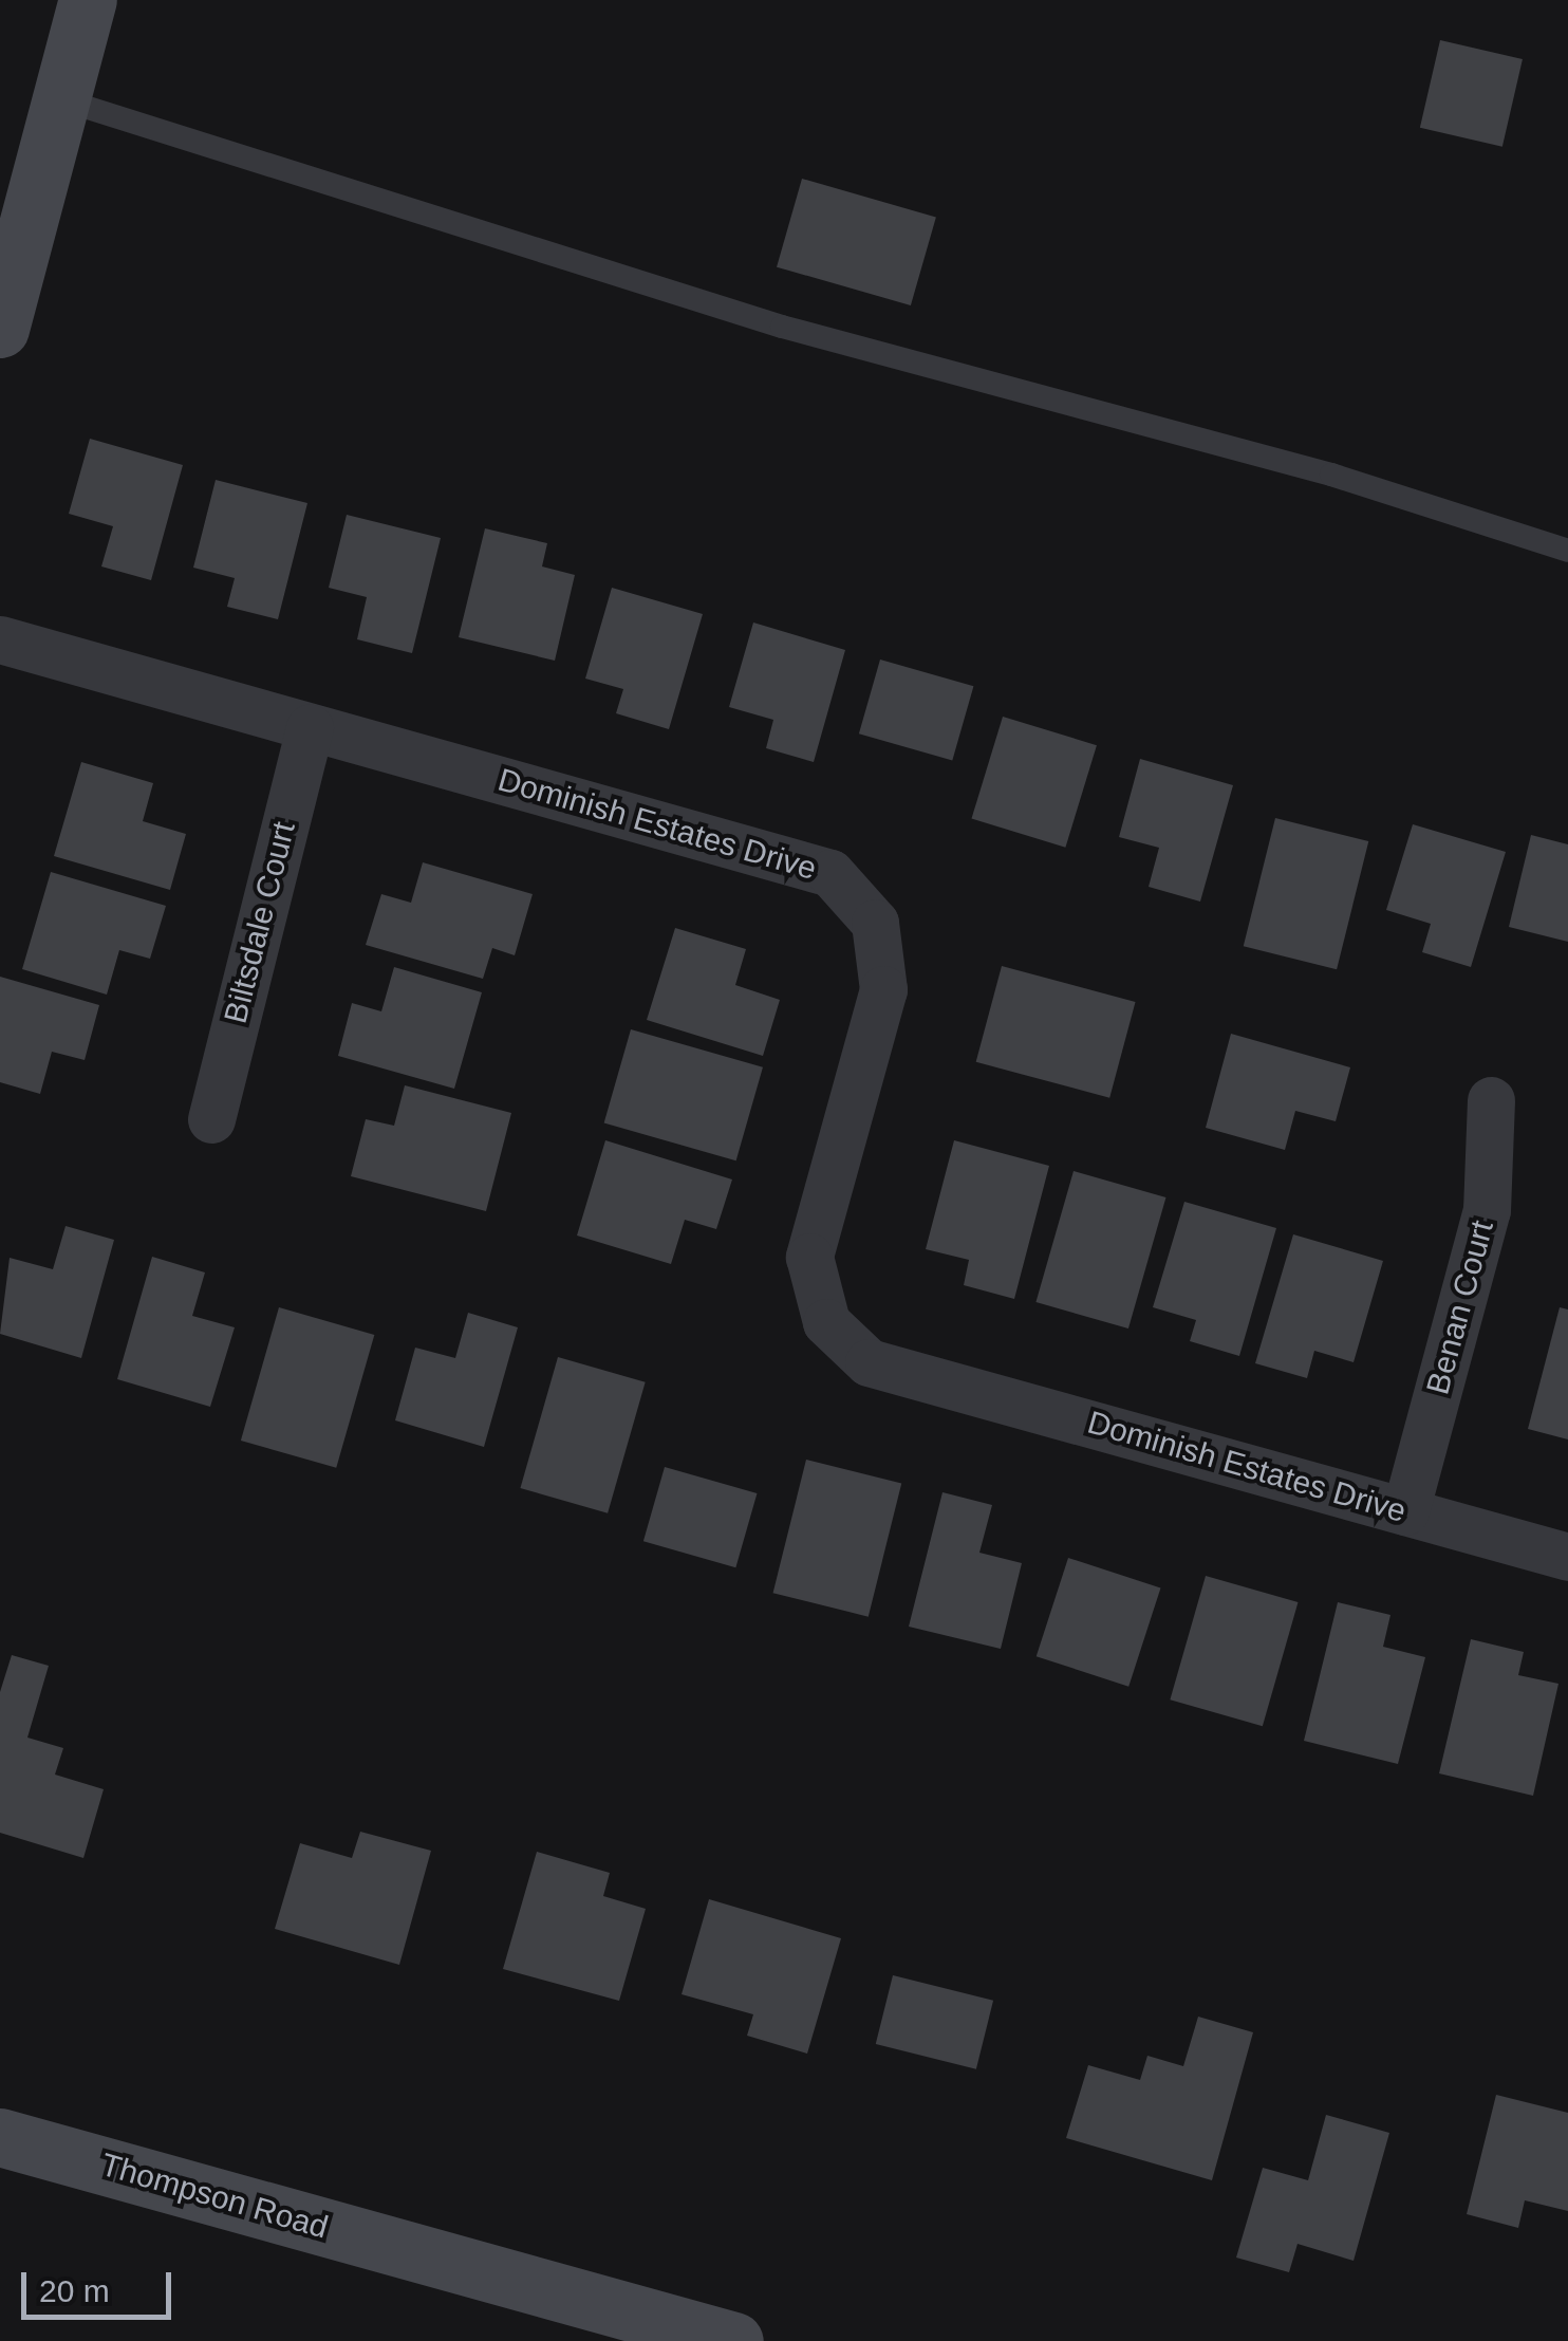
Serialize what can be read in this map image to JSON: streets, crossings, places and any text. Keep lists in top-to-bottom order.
{
  "streets": {
    "street": [
      "Dominish Estates Drive",
      "Biltsdale Court",
      "Benan Court",
      "Thompson Road"
    ]
  },
  "crossings": [
    ["Dominish Estates Drive", "Biltsdale Court"],
    ["Dominish Estates Drive", "Benan Court"]
  ],
  "scale_bar": "20 m"
}
